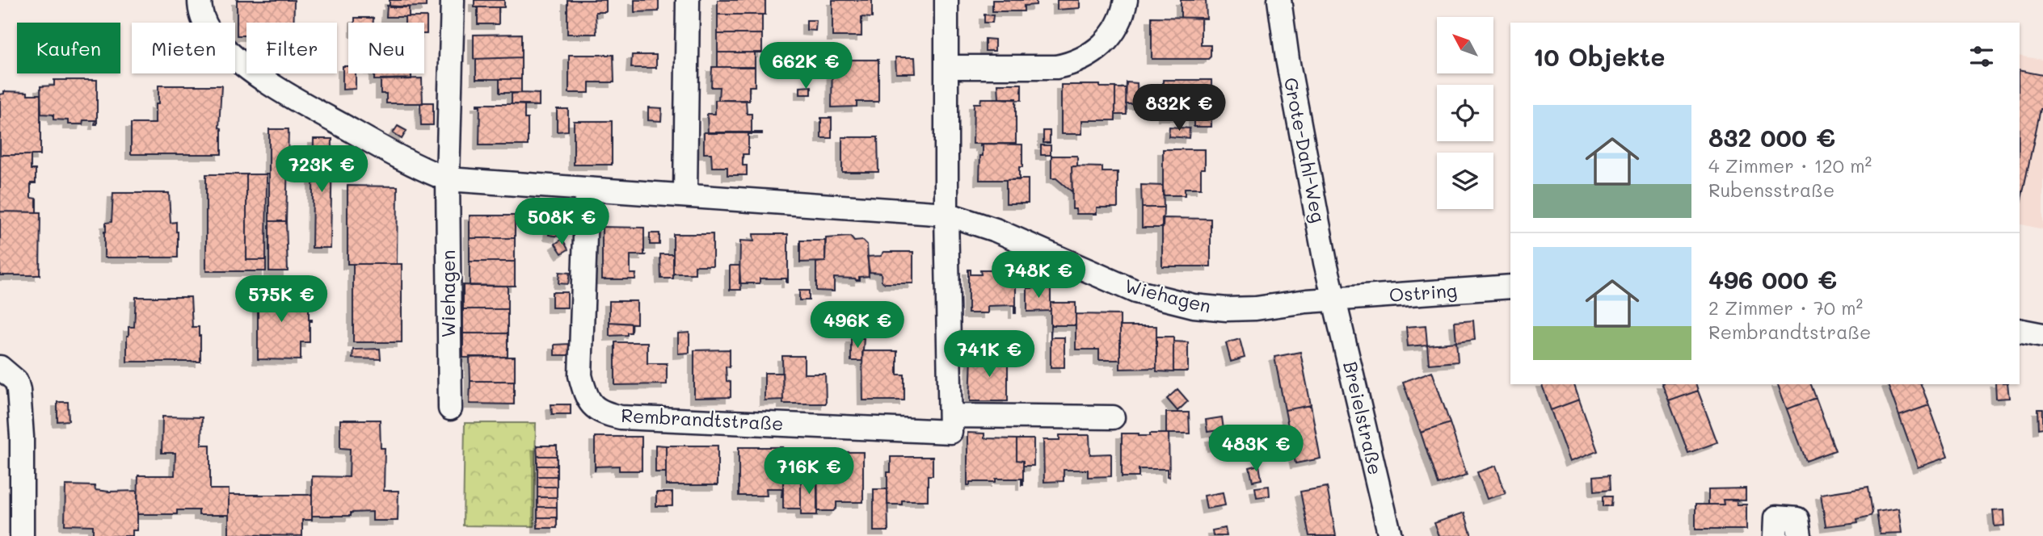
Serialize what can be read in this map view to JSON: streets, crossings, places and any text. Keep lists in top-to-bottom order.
{
  "streets": {
    "street": [
      "Grote-Dahl-Weg",
      "Ostring",
      "Wiehagen",
      "Breielstraße",
      "Rembrandtstraße"
    ]
  },
  "crossings": [
    ["Grote-Dahl-Weg", "Ostring"],
    ["Grote-Dahl-Weg", "Wiehagen"],
    ["Grote-Dahl-Weg", "Breielstraße"],
    ["Ostring", "Wiehagen"],
    ["Ostring", "Breielstraße"],
    ["Wiehagen", "Breielstraße"],
    ["Wiehagen", "Rembrandtstraße"]
  ],
  "north": "top left",
  "page": {
    "chip": [
      "Kaufen",
      "Mieten",
      "Filter",
      "Neu"
    ],
    "heading": "10 Objekte",
    "price": [
      "662K €",
      "832K €",
      "723K €",
      "508K €",
      "748K €",
      "575K €",
      "496K €",
      "741K €",
      "483K €",
      "716K €"
    ],
    "list": [
      {
        "name": "832 000 €",
        "note": "4 Zimmer · 120 m² · Rubensstraße"
      },
      {
        "name": "496 000 €",
        "note": "2 Zimmer · 70 m² · Rembrandtstraße"
      }
    ]
  }
}
